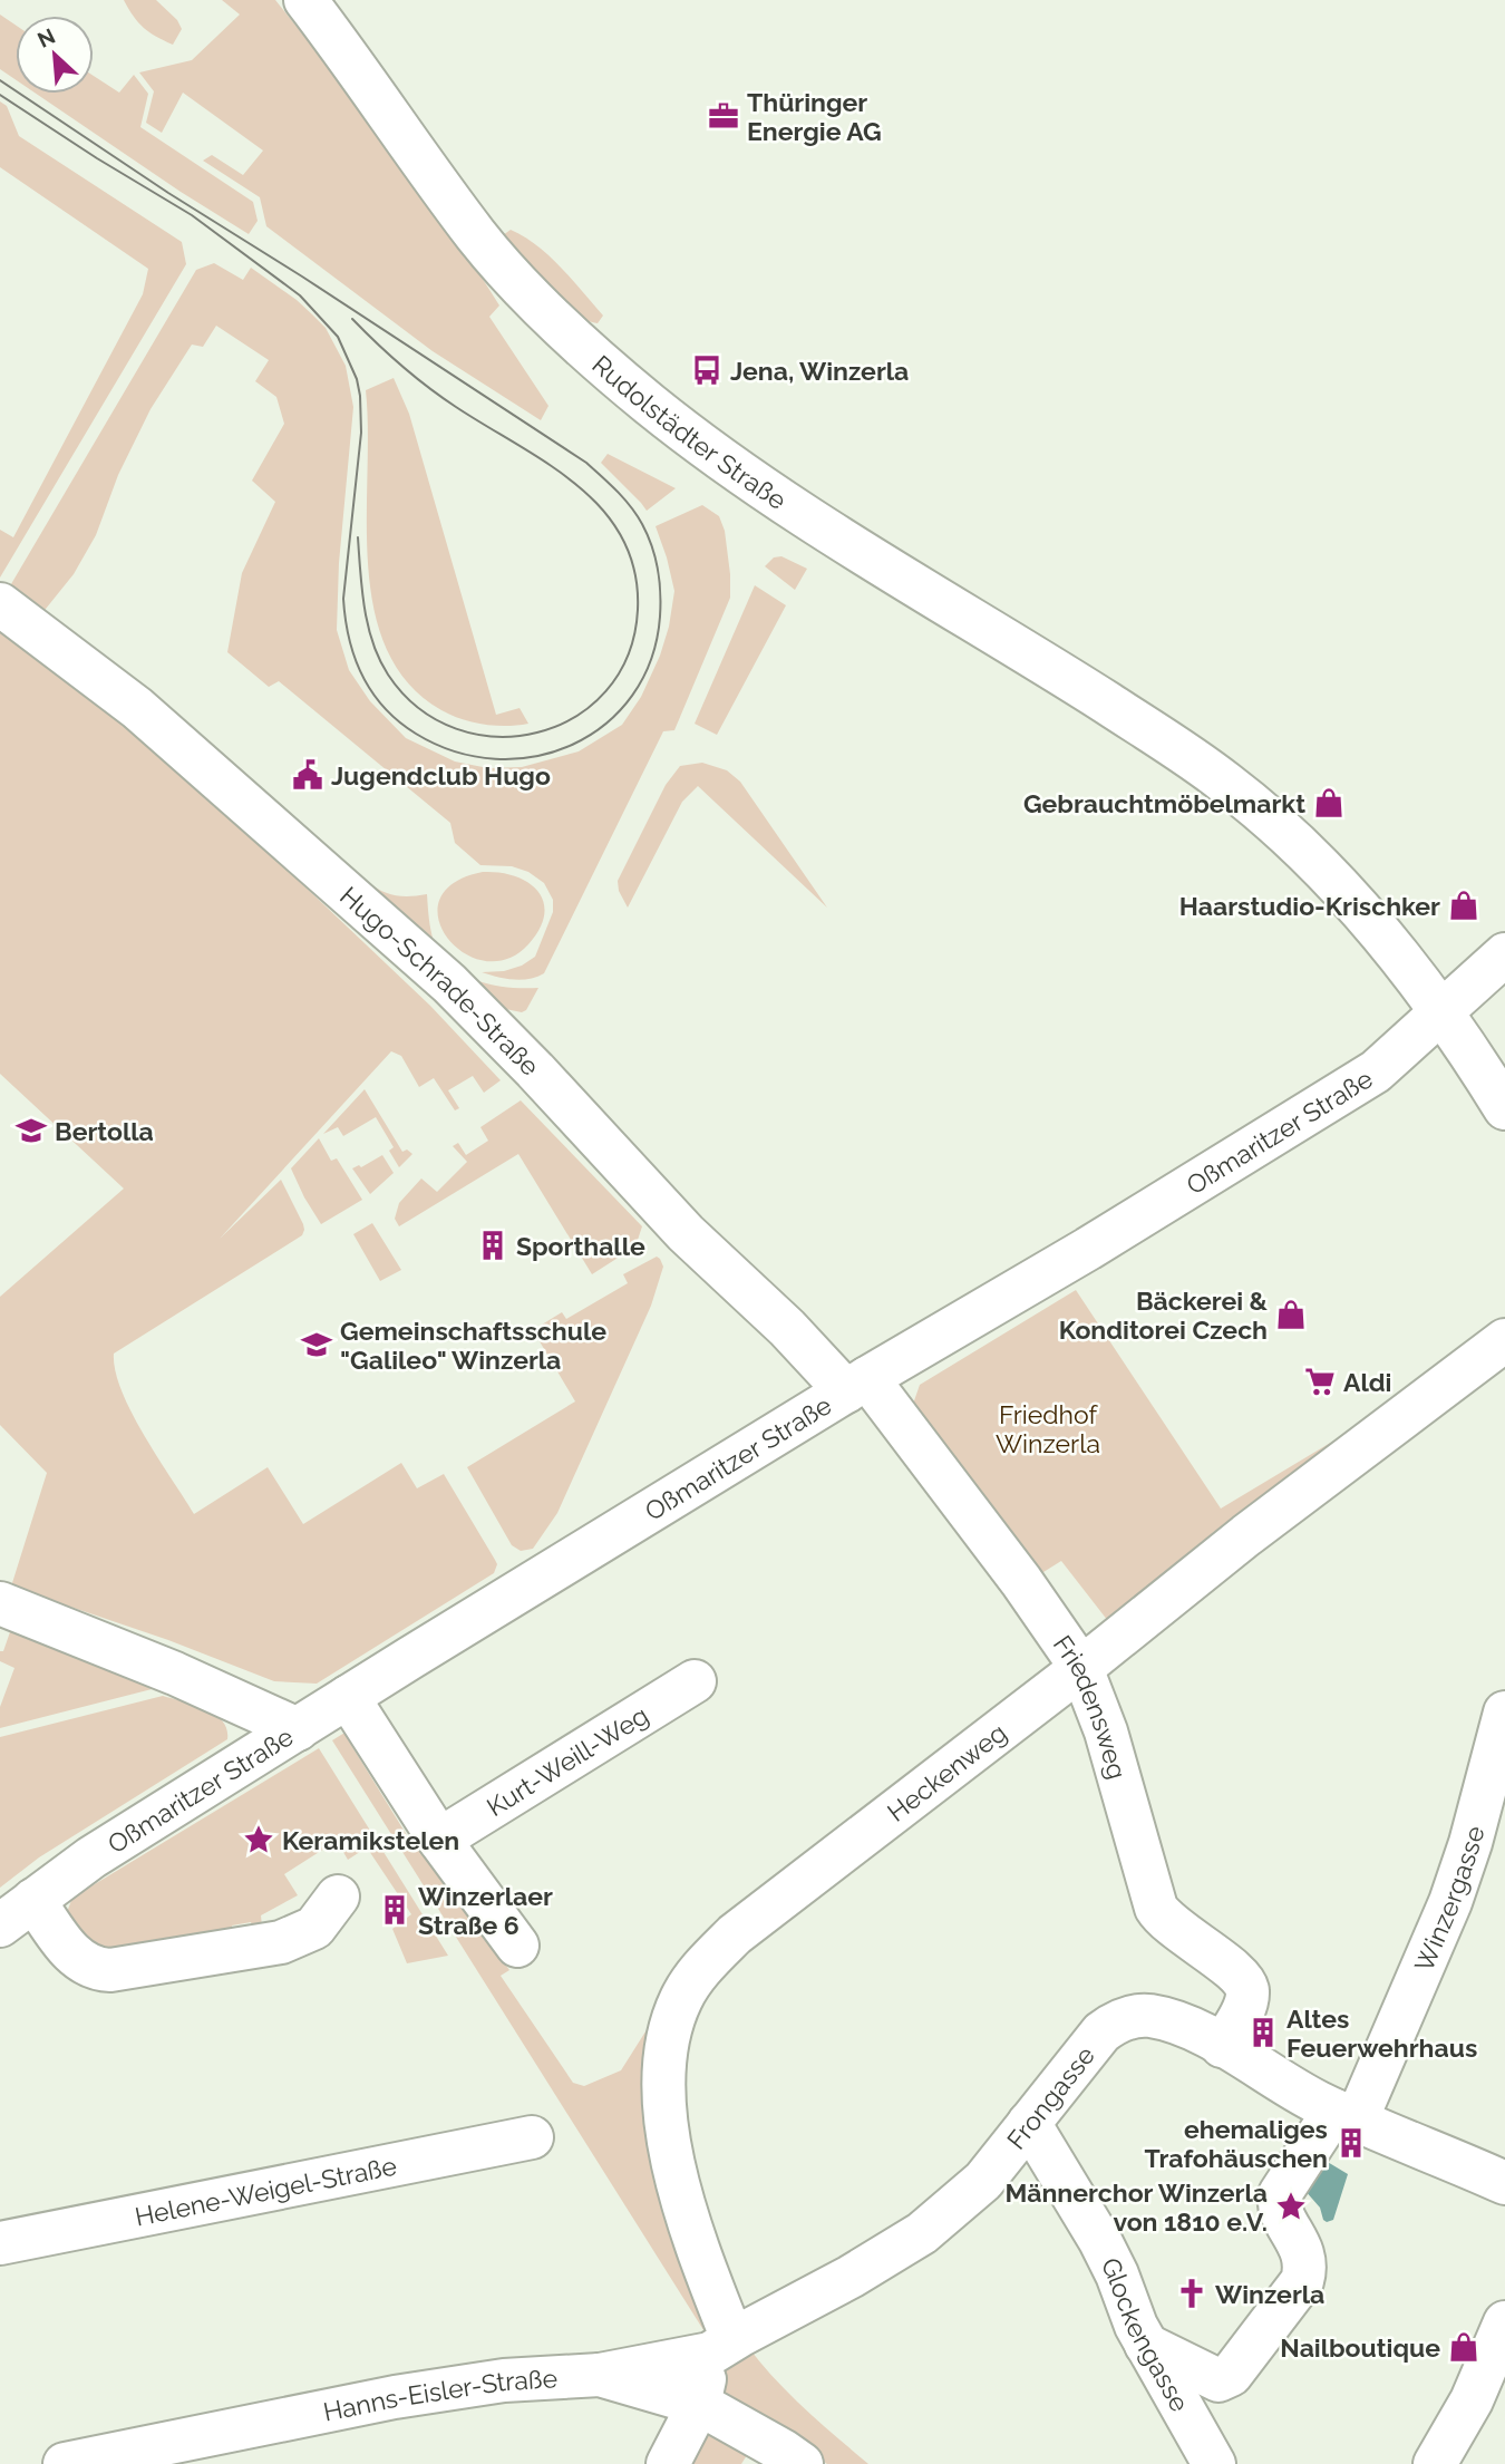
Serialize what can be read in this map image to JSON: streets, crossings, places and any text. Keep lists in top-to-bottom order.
{
  "streets": {
    "street": [
      "Rudolstädter Straße",
      "Hugo-Schrade-Straße",
      "Oßmaritzer Straße",
      "Friedensweg",
      "Kurt-Weill-Weg",
      "Heckenweg",
      "Winzergasse",
      "Frongasse",
      "Helene-Weigel-Straße",
      "Glockengasse",
      "Hanns-Eisler-Straße"
    ]
  },
  "crossings": [
    ["Rudolstädter Straße", "Oßmaritzer Straße"],
    ["Hugo-Schrade-Straße", "Oßmaritzer Straße"],
    ["Hugo-Schrade-Straße", "Friedensweg"],
    ["Oßmaritzer Straße", "Friedensweg"],
    ["Friedensweg", "Heckenweg"],
    ["Friedensweg", "Frongasse"],
    ["Heckenweg", "Frongasse"],
    ["Winzergasse", "Frongasse"],
    ["Winzergasse", "Glockengasse"],
    ["Frongasse", "Glockengasse"],
    ["Frongasse", "Hanns-Eisler-Straße"]
  ],
  "parks": ["Friedhof Winzerla"],
  "places": {
    "office": ["Thüringer Energie AG"],
    "bus stop": ["Jena, Winzerla"],
    "public building": ["Jugendclub Hugo"],
    "shop": [
      "Gebrauchtmöbelmarkt",
      "Haarstudio-Krischker",
      "Bäckerei & Konditorei Czech",
      "Nailboutique"
    ],
    "school or university": ["Bertolla", "Gemeinschaftsschule \"Galileo\" Winzerla"],
    "building": [
      "Sporthalle",
      "Winzerlaer Straße 6",
      "Altes Feuerwehrhaus",
      "ehemaliges Trafohäuschen"
    ],
    "supermarket": ["Aldi"],
    "place": ["Keramikstelen", "Männerchor Winzerla von 1810 e.V."],
    "church": ["Winzerla"]
  },
  "north": "top left"
}
